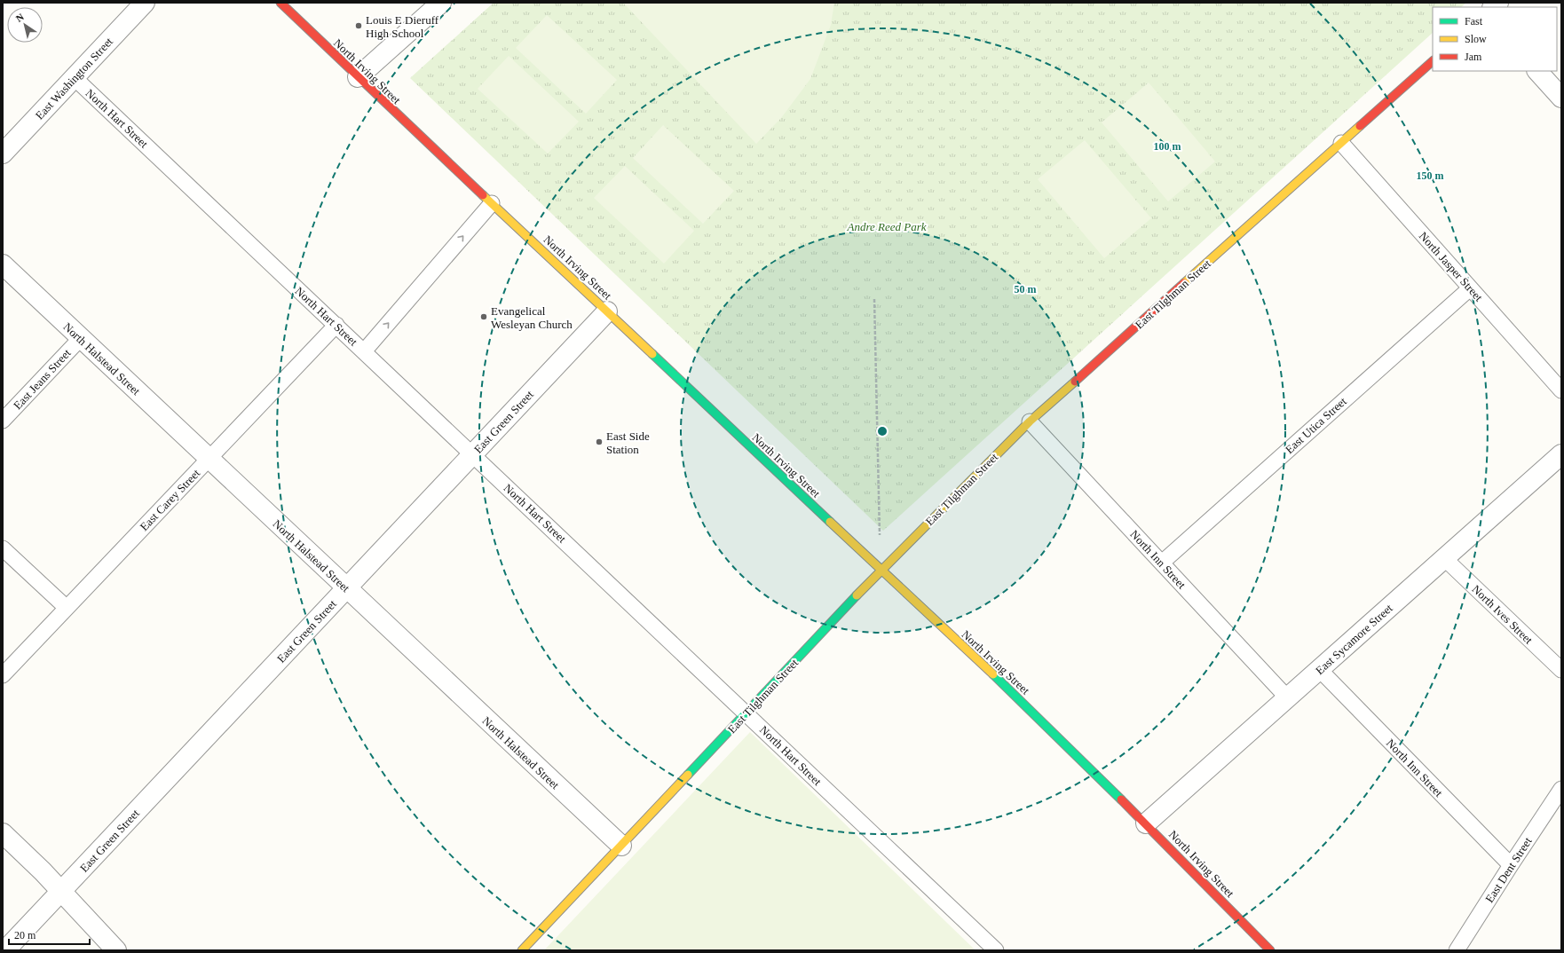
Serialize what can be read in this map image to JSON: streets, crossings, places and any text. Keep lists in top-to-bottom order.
{
  "streets": {
    "main road": ["North Irving Street", "East Tilghman Street"],
    "street": [
      "East Washington Street",
      "North Halstead Street",
      "East Green Street",
      "East Sycamore Street"
    ],
    "lane": [
      "North Hart Street",
      "North Jasper Street",
      "East Jeans Street",
      "East Utica Street",
      "East Carey Street",
      "North Inn Street",
      "North Ives Street",
      "East Dent Street"
    ]
  },
  "crossings": [
    ["North Irving Street", "East Tilghman Street"],
    ["North Irving Street", "East Green Street"],
    ["North Irving Street", "East Sycamore Street"],
    ["East Washington Street", "North Hart Street"],
    ["North Hart Street", "East Tilghman Street"],
    ["North Hart Street", "East Green Street"],
    ["North Hart Street", "East Carey Street"],
    ["North Jasper Street", "East Tilghman Street"],
    ["North Jasper Street", "East Utica Street"],
    ["East Tilghman Street", "North Halstead Street"],
    ["East Tilghman Street", "North Inn Street"],
    ["North Halstead Street", "East Jeans Street"],
    ["North Halstead Street", "East Green Street"],
    ["North Halstead Street", "East Carey Street"],
    ["East Utica Street", "North Inn Street"],
    ["North Inn Street", "East Sycamore Street"],
    ["North Inn Street", "East Dent Street"],
    ["North Ives Street", "East Sycamore Street"]
  ],
  "parks": ["Andre Reed Park"],
  "places": ["Louis E Dieruff High School", "Evangelical Wesleyan Church", "East Side Station"],
  "legend": ["Fast", "Slow", "Jam"],
  "scale_bar": "20 m",
  "north": "top left",
  "rings": ["100 m", "150 m", "50 m"]
}
